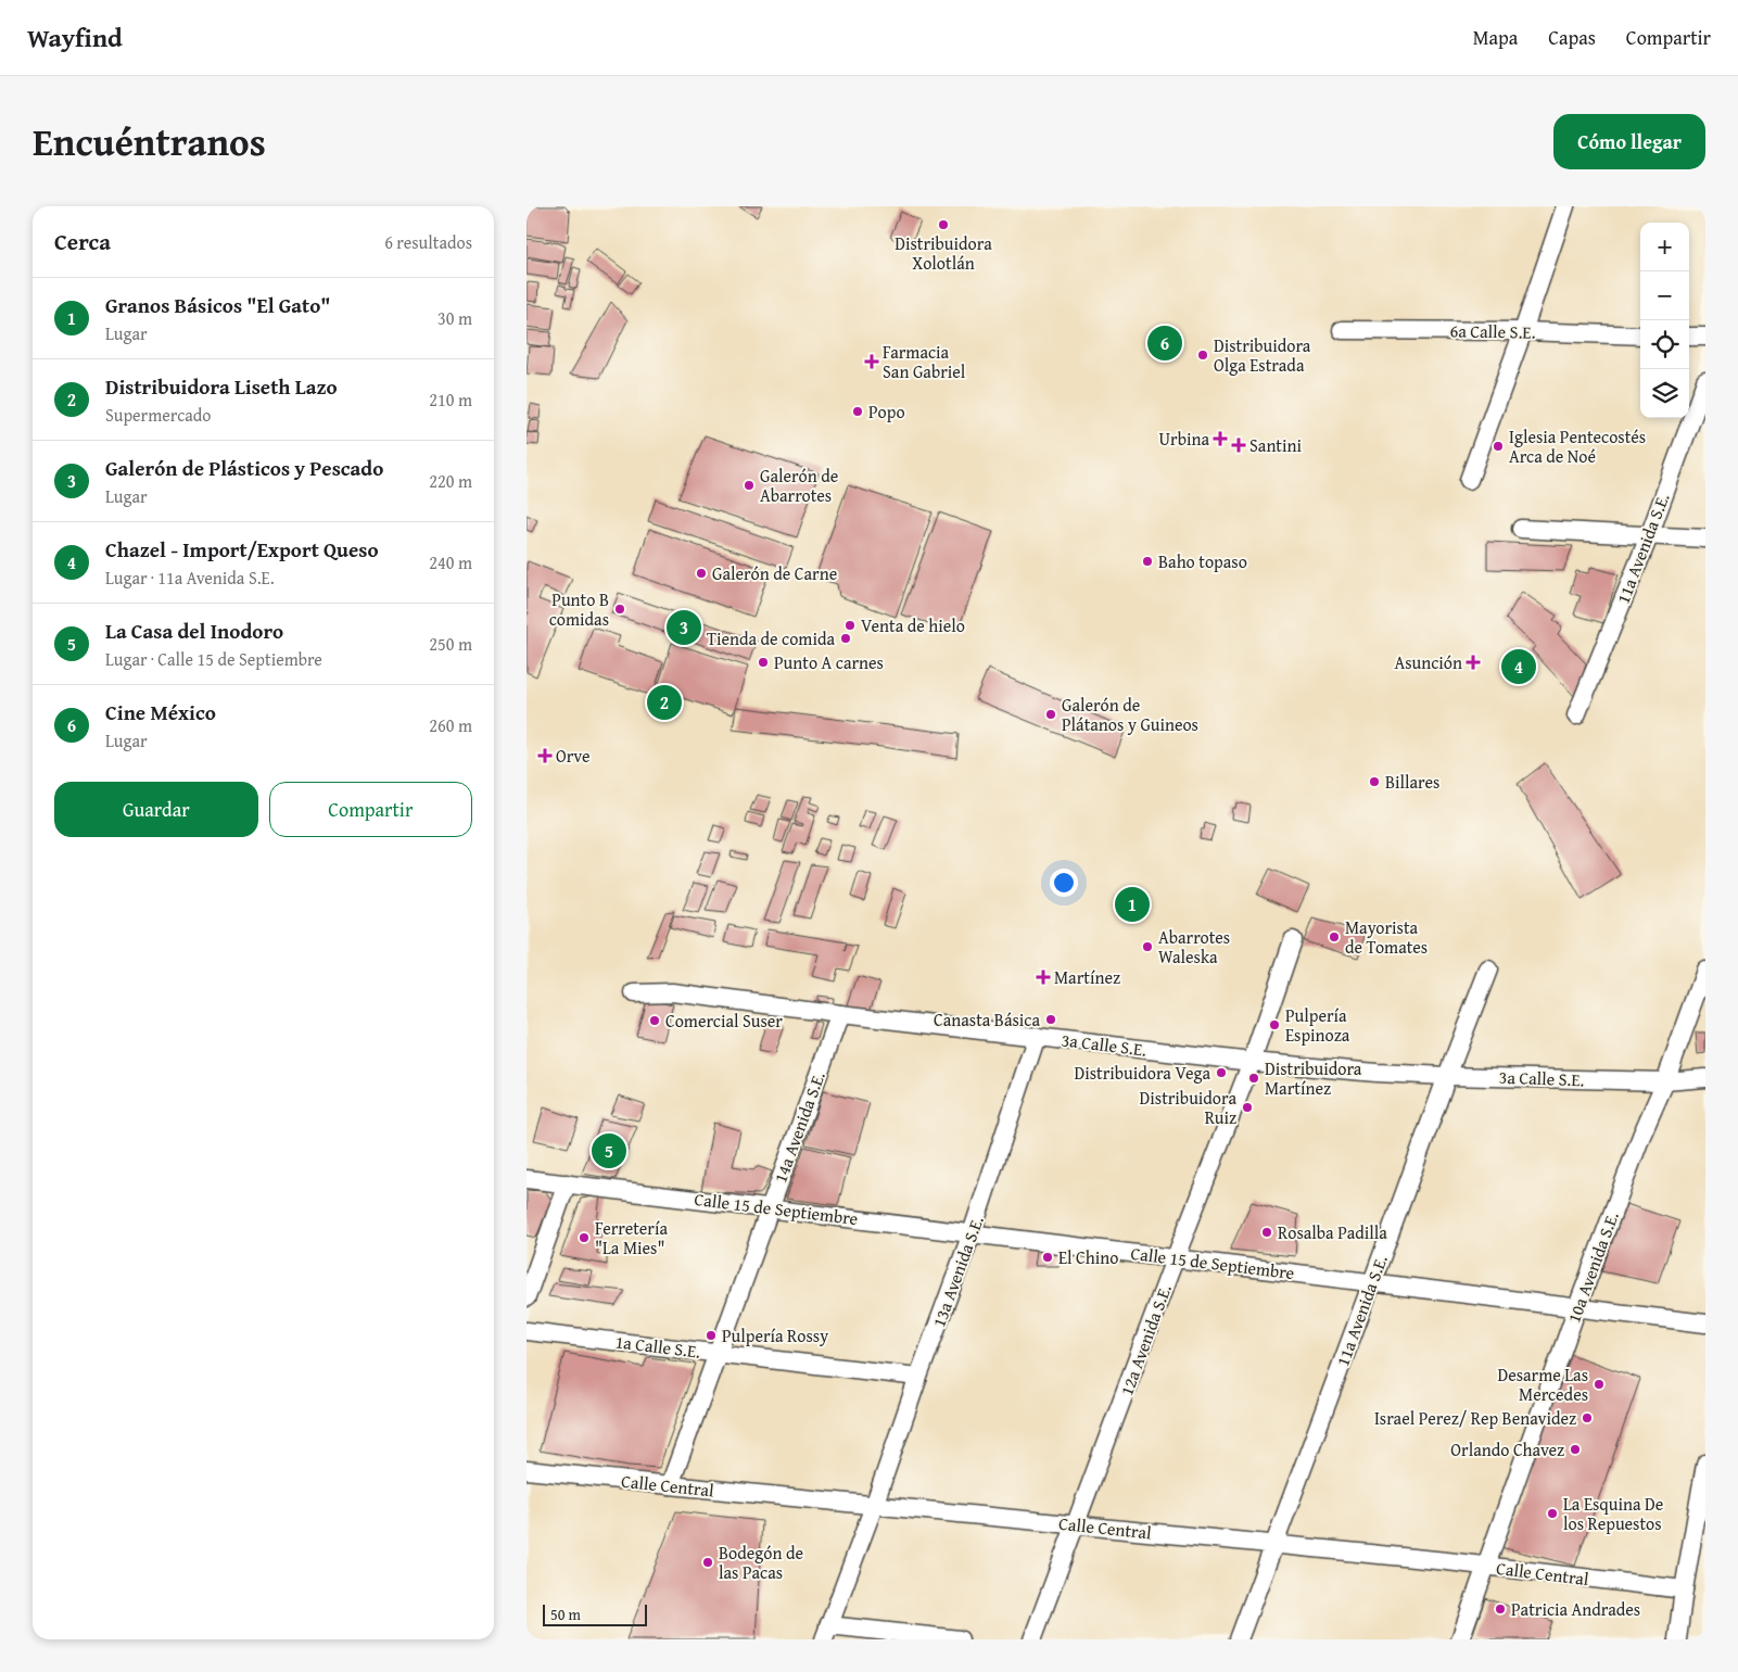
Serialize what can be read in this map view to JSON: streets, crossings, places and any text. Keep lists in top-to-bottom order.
{
  "streets": {
    "street": [
      "6a Calle S.E.",
      "11a Avenida S.E.",
      "3a Calle S.E.",
      "14a Avenida S.E.",
      "Calle 15 de Septiembre",
      "10a Avenida S.E.",
      "13a Avenida S.E.",
      "12a Avenida S.E.",
      "1a Calle S.E.",
      "Calle Central"
    ]
  },
  "crossings": [
    ["11a Avenida S.E.", "3a Calle S.E."],
    ["11a Avenida S.E.", "Calle 15 de Septiembre"],
    ["11a Avenida S.E.", "Calle Central"],
    ["3a Calle S.E.", "14a Avenida S.E."],
    ["3a Calle S.E.", "10a Avenida S.E."],
    ["3a Calle S.E.", "13a Avenida S.E."],
    ["3a Calle S.E.", "12a Avenida S.E."],
    ["14a Avenida S.E.", "Calle 15 de Septiembre"],
    ["14a Avenida S.E.", "1a Calle S.E."],
    ["14a Avenida S.E.", "Calle Central"],
    ["Calle 15 de Septiembre", "10a Avenida S.E."],
    ["Calle 15 de Septiembre", "13a Avenida S.E."],
    ["Calle 15 de Septiembre", "12a Avenida S.E."],
    ["10a Avenida S.E.", "Calle Central"],
    ["13a Avenida S.E.", "1a Calle S.E."],
    ["13a Avenida S.E.", "Calle Central"],
    ["12a Avenida S.E.", "Calle Central"]
  ],
  "places": {
    "other": [
      "Distribuidora Xolotlán",
      "Distribuidora Olga Estrada",
      "Popo",
      "Iglesia Pentecostés Arca de Noé",
      "Galerón de Abarrotes",
      "Baho topaso",
      "Galerón de Carne",
      "Punto B comidas",
      "Venta de hielo",
      "Tienda de comida",
      "Punto A carnes",
      "Galerón de Plátanos y Guineos",
      "Billares",
      "Mayorista de Tomates",
      "Abarrotes Waleska",
      "Canasta Básica",
      "Comercial Suser",
      "Pulpería Espinoza",
      "Distribuidora Vega",
      "Distribuidora Martínez",
      "Distribuidora Ruiz",
      "Rosalba Padilla",
      "Ferretería \"La Mies\"",
      "El Chino",
      "Pulpería Rossy",
      "Desarme Las Mercedes",
      "Israel Perez/ Rep Benavidez",
      "Orlando Chavez",
      "La Esquina De los Repuestos",
      "Bodegón de las Pacas",
      "Patricia Andrades"
    ],
    "health": [
      "Farmacia San Gabriel",
      "Urbina",
      "Santini",
      "Asunción",
      "Orve",
      "Martínez"
    ]
  },
  "scale_bar": "50 m",
  "page": {
    "header": "Wayfind",
    "nav": ["Mapa", "Capas", "Compartir"],
    "title": "Encuéntranos",
    "buttons": [
      "Cómo llegar",
      ["Guardar", "Compartir"]
    ],
    "heading": ["Cerca", "6 resultados"],
    "map_buttons": ["+", "−"],
    "list": [
      {
        "mark": "1",
        "name": "Granos Básicos \"El Gato\"",
        "note": "Lugar",
        "value": "30 m"
      },
      {
        "mark": "2",
        "name": "Distribuidora Liseth Lazo",
        "note": "Supermercado",
        "value": "210 m"
      },
      {
        "mark": "3",
        "name": "Galerón de Plásticos y Pescado",
        "note": "Lugar",
        "value": "220 m"
      },
      {
        "mark": "4",
        "name": "Chazel - Import/Export Queso",
        "note": "Lugar · 11a Avenida S.E.",
        "value": "240 m"
      },
      {
        "mark": "5",
        "name": "La Casa del Inodoro",
        "note": "Lugar · Calle 15 de Septiembre",
        "value": "250 m"
      },
      {
        "mark": "6",
        "name": "Cine México",
        "note": "Lugar",
        "value": "260 m"
      }
    ],
    "pins": [
      "6",
      "3",
      "4",
      "2",
      "1",
      "5"
    ],
    "scale": "50 m"
  }
}
